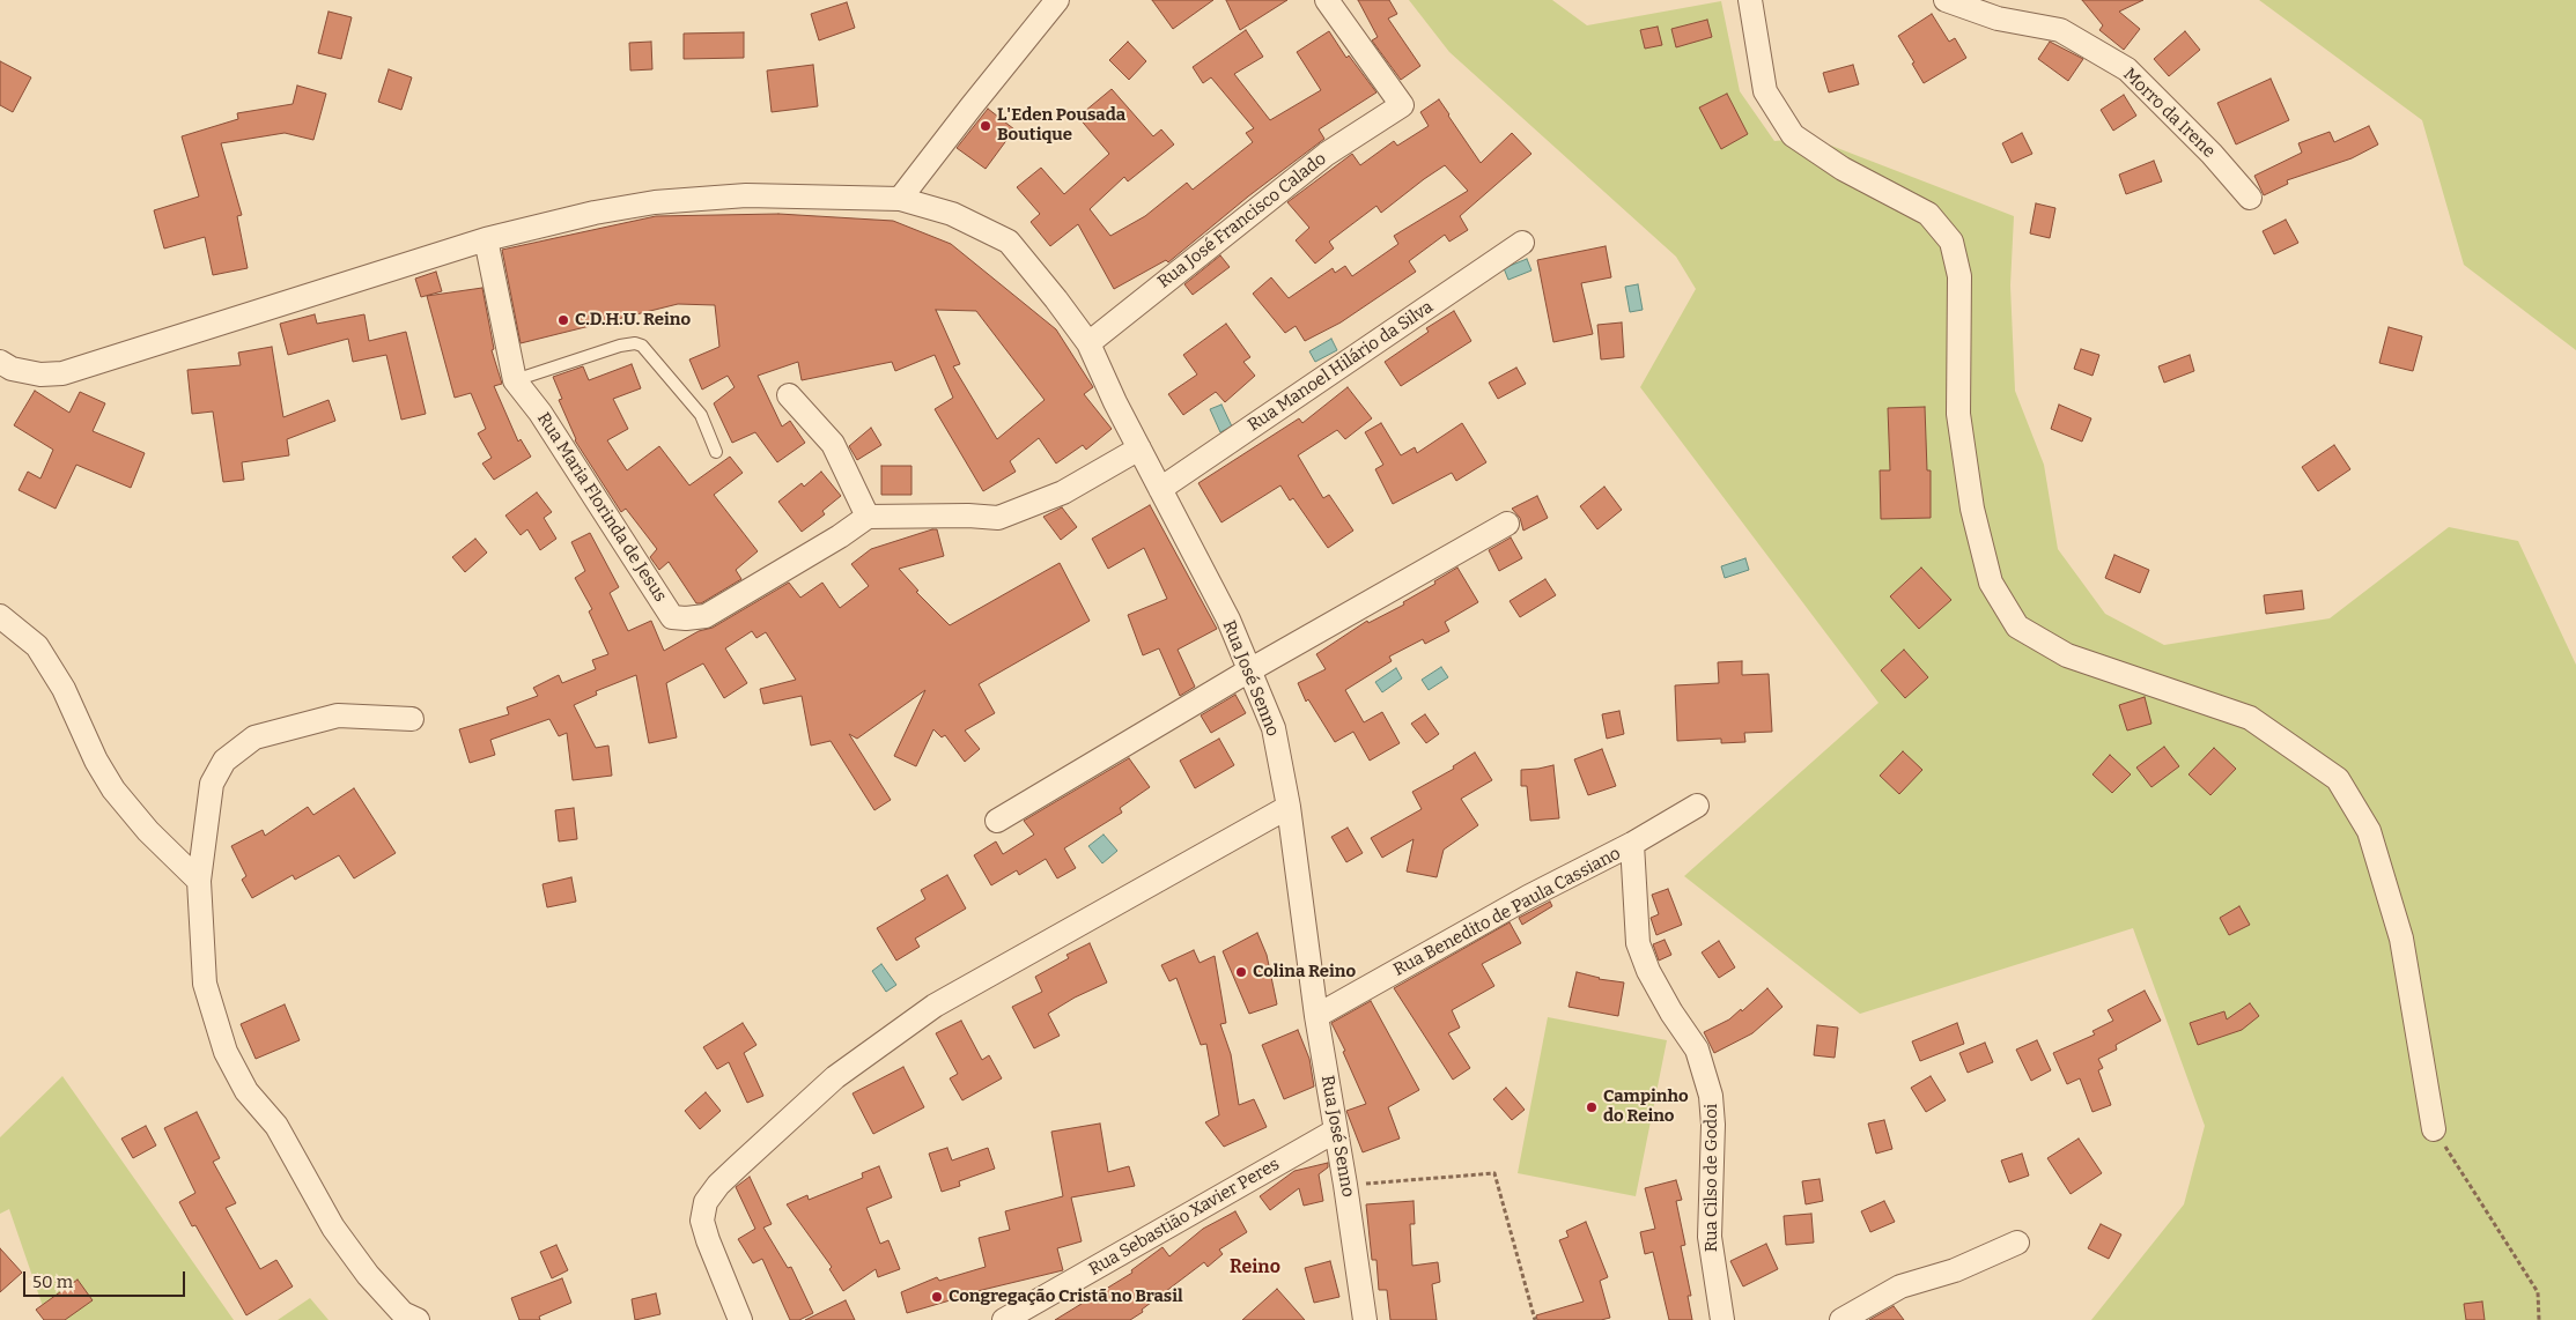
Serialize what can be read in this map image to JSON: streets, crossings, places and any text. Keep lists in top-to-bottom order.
{
  "streets": {
    "street": [
      "Morro da Irene",
      "Rua José Francisco Calado",
      "Rua Manoel Hilário da Silva",
      "Rua Maria Florinda de Jesus",
      "Rua José Senno",
      "Rua Benedito de Paula Cassiano",
      "Rua Cilso de Godoi",
      "Rua Sebastião Xavier Peres"
    ]
  },
  "crossings": [
    ["Rua José Francisco Calado", "Rua José Senno"],
    ["Rua Manoel Hilário da Silva", "Rua José Senno"],
    ["Rua Maria Florinda de Jesus", "Rua José Senno"],
    ["Rua José Senno", "Rua Benedito de Paula Cassiano"],
    ["Rua José Senno", "Rua Sebastião Xavier Peres"],
    ["Rua Benedito de Paula Cassiano", "Rua Cilso de Godoi"]
  ],
  "districts": ["Reino"],
  "places": [
    "L'Eden Pousada Boutique",
    "C.D.H.U. Reino",
    "Colina Reino",
    "Campinho do Reino",
    "Congregação Cristã no Brasil"
  ],
  "scale_bar": "50 m"
}
